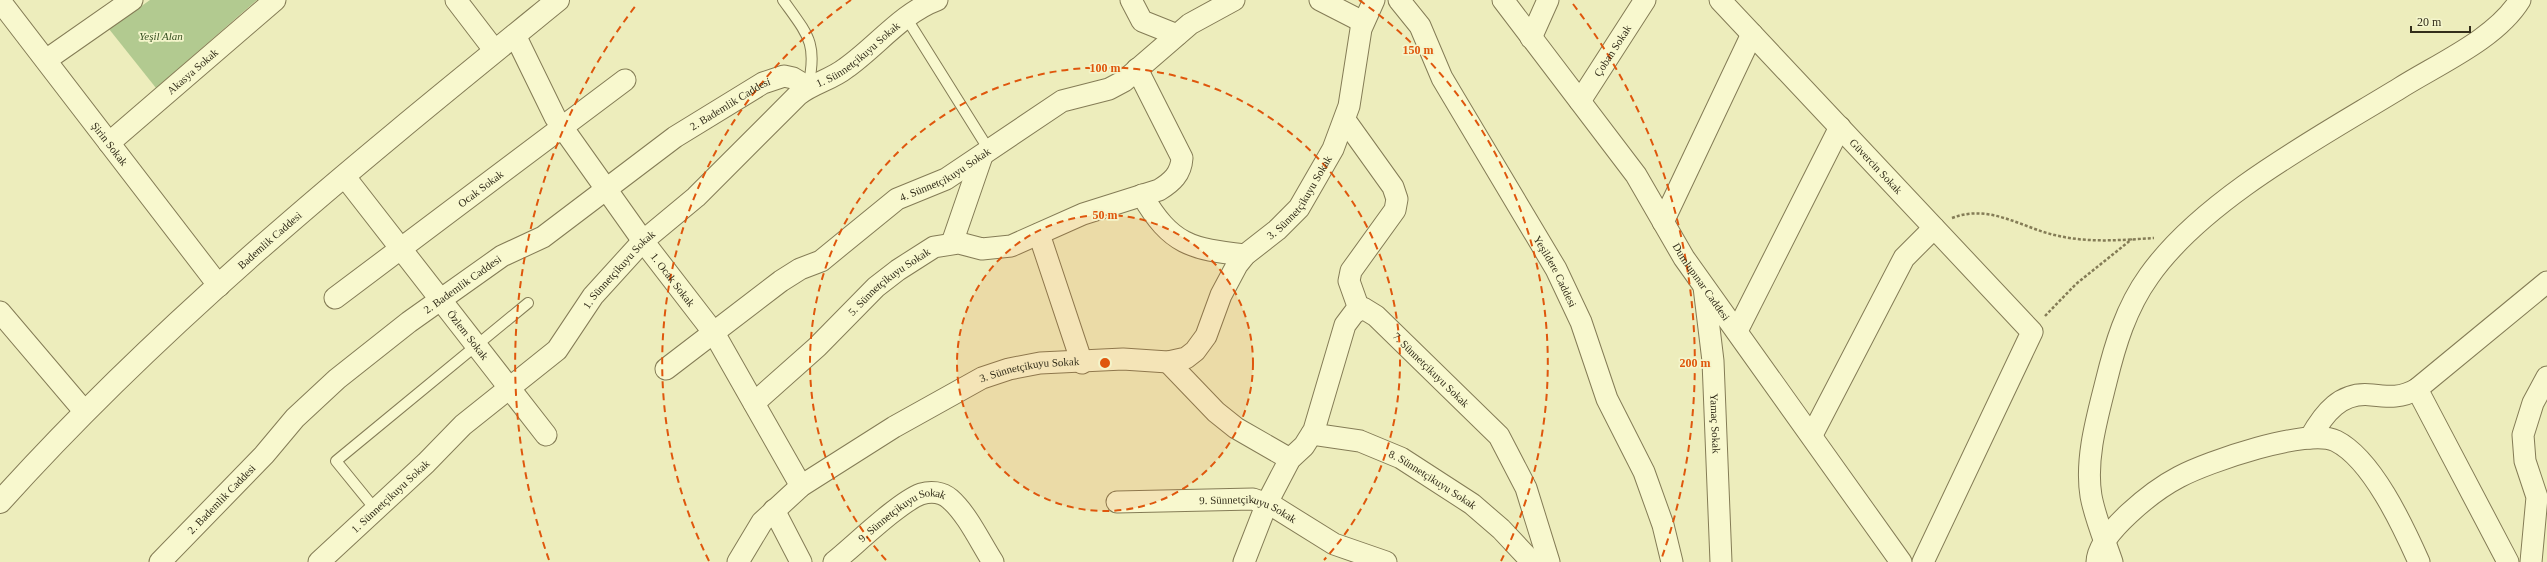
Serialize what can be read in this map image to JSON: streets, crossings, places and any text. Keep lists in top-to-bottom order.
{
  "streets": {
    "street": [
      "Çoban Sokak",
      "1. Sünnetçikuyu Sokak",
      "Akasya Sokak",
      "2. Bademlik Caddesi",
      "Şirin Sokak",
      "Güvercin Sokak",
      "4. Sünnetçikuyu Sokak",
      "Ocak Sokak",
      "3. Sünnetçikuyu Sokak",
      "Bademlik Caddesi",
      "Yeşildere Caddesi",
      "1. Ocak Sokak",
      "Dumlupınar Caddesi",
      "5. Sünnetçikuyu Sokak",
      "Özlem Sokak",
      "7. Sünnetçikuyu Sokak",
      "Yamaç Sokak",
      "8. Sünnetçikuyu Sokak",
      "9. Sünnetçikuyu Sokak"
    ]
  },
  "crossings": [
    ["Çoban Sokak", "Dumlupınar Caddesi"],
    ["1. Sünnetçikuyu Sokak", "2. Bademlik Caddesi"],
    ["1. Sünnetçikuyu Sokak", "1. Ocak Sokak"],
    ["1. Sünnetçikuyu Sokak", "Özlem Sokak"],
    ["Akasya Sokak", "Şirin Sokak"],
    ["2. Bademlik Caddesi", "1. Ocak Sokak"],
    ["2. Bademlik Caddesi", "Özlem Sokak"],
    ["Şirin Sokak", "Bademlik Caddesi"],
    ["4. Sünnetçikuyu Sokak", "1. Ocak Sokak"],
    ["4. Sünnetçikuyu Sokak", "5. Sünnetçikuyu Sokak"],
    ["Ocak Sokak", "1. Ocak Sokak"],
    ["Ocak Sokak", "Özlem Sokak"],
    ["3. Sünnetçikuyu Sokak", "1. Ocak Sokak"],
    ["Bademlik Caddesi", "1. Ocak Sokak"],
    ["Bademlik Caddesi", "Özlem Sokak"],
    ["1. Ocak Sokak", "5. Sünnetçikuyu Sokak"],
    ["Dumlupınar Caddesi", "Yamaç Sokak"]
  ],
  "parks": ["Yeşil Alan"],
  "scale_bar": "20 m",
  "rings": [
    "150 m",
    "100 m",
    "50 m",
    "200 m"
  ]
}
